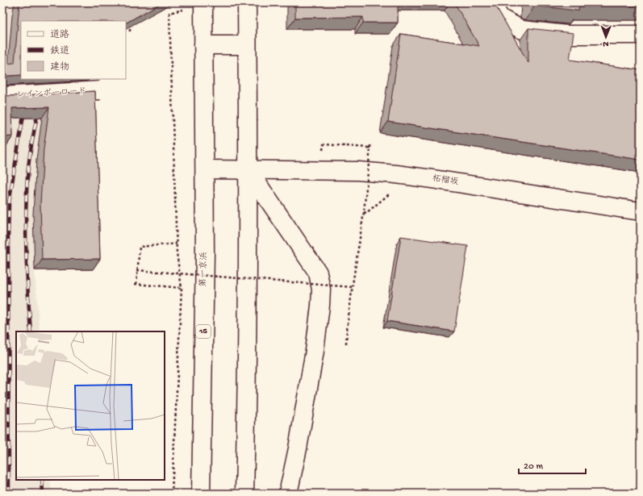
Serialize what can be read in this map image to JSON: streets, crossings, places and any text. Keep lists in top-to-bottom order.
{
  "streets": {
    "main road": [
      "レインボーロード",
      "柘榴坂",
      "第一京浜",
      "15"
    ]
  },
  "crossings": [
    ["柘榴坂", "第一京浜"]
  ],
  "legend": ["道路", "鉄道", "建物"],
  "scale_bar": "20 m",
  "north": "bottom"
}
